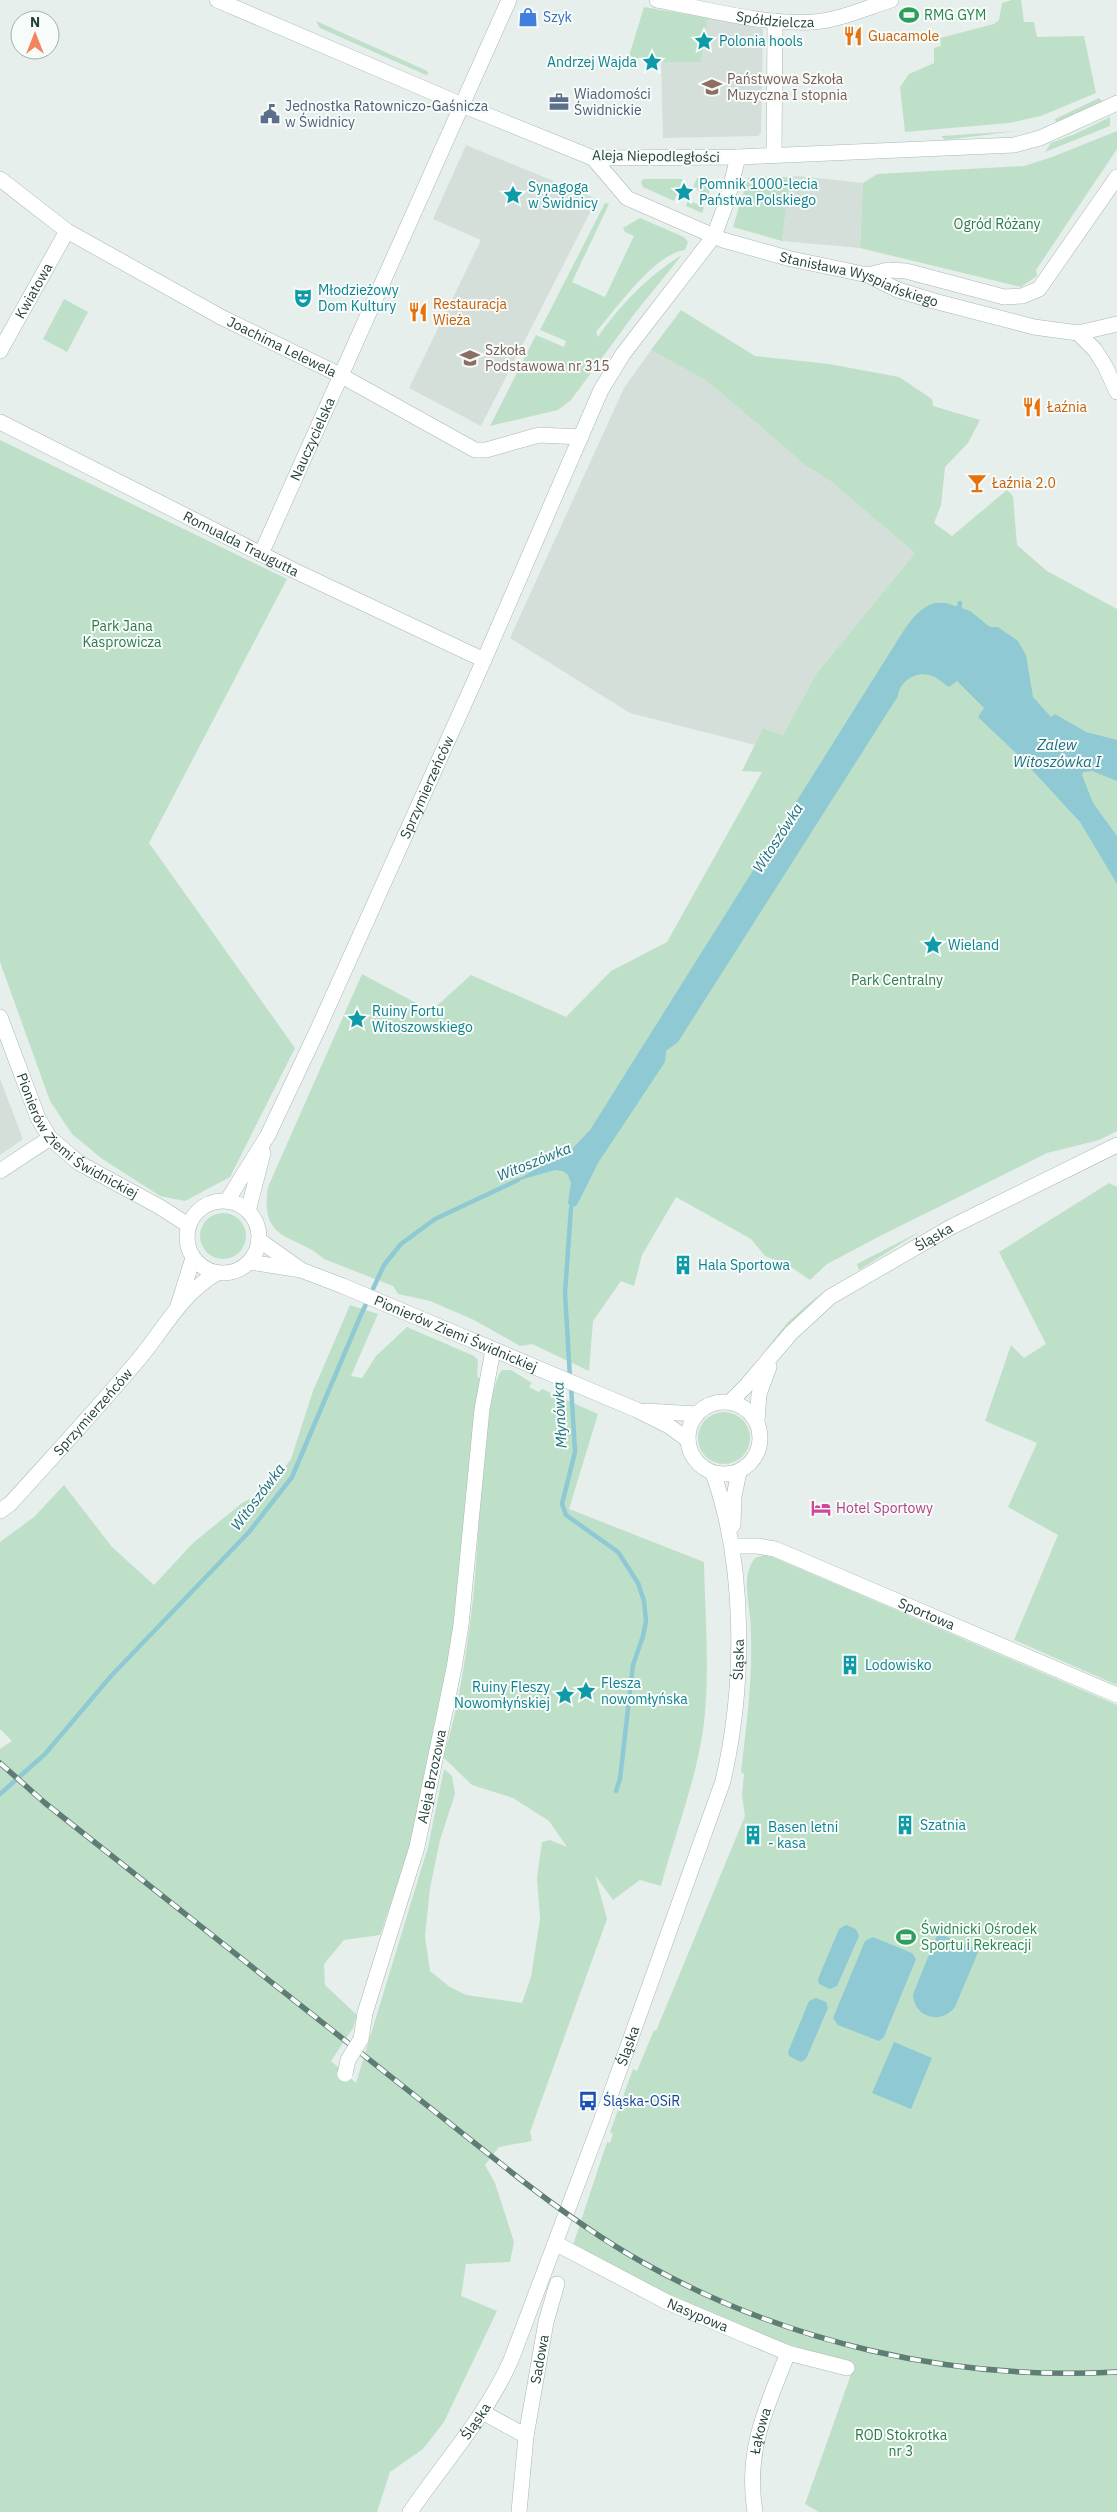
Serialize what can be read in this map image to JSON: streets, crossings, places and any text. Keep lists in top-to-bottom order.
{
  "streets": {
    "street": [
      "Spółdzielcza",
      "Aleja Niepodległości",
      "Stanisława Wyspiańskiego",
      "Kwiatowa",
      "Joachima Lelewela",
      "Nauczycielska",
      "Romualda Traugutta",
      "Sprzymierzeńców",
      "Pionierów Ziemi Świdnickiej",
      "Śląska",
      "Sportowa",
      "Aleja Brzozowa",
      "Nasypowa",
      "Sadowa",
      "Łąkowa"
    ]
  },
  "crossings": [
    ["Aleja Niepodległości", "Stanisława Wyspiańskiego"],
    ["Aleja Niepodległości", "Nauczycielska"],
    ["Stanisława Wyspiańskiego", "Sprzymierzeńców"],
    ["Kwiatowa", "Joachima Lelewela"],
    ["Joachima Lelewela", "Nauczycielska"],
    ["Joachima Lelewela", "Sprzymierzeńców"],
    ["Nauczycielska", "Romualda Traugutta"],
    ["Romualda Traugutta", "Sprzymierzeńców"],
    ["Sprzymierzeńców", "Pionierów Ziemi Świdnickiej"],
    ["Pionierów Ziemi Świdnickiej", "Śląska"],
    ["Pionierów Ziemi Świdnickiej", "Aleja Brzozowa"],
    ["Śląska", "Sportowa"],
    ["Śląska", "Nasypowa"],
    ["Nasypowa", "Łąkowa"]
  ],
  "water": ["Zalew Witoszówka I", "Witoszówka", "Młynówka"],
  "parks": [
    "Ogród Różany",
    "Park Jana Kasprowicza",
    "Park Centralny",
    "ROD Stokrotka nr 3"
  ],
  "places": {
    "sports": ["RMG GYM", "Świdnicki Ośrodek Sportu i Rekreacji"],
    "shop": ["Szyk"],
    "restaurant": ["Guacamole", "Restauracja Wieża", "Łaźnia"],
    "place": [
      "Polonia hools",
      "Andrzej Wajda",
      "Pomnik 1000-lecia Państwa Polskiego",
      "Synagoga w Świdnicy",
      "Wieland",
      "Ruiny Fortu Witoszowskiego",
      "Flesza nowomłyńska",
      "Ruiny Fleszy Nowomłyńskiej"
    ],
    "school or university": ["Państwowa Szkoła Muzyczna I stopnia", "Szkoła Podstawowa nr 315"],
    "office": ["Wiadomości Świdnickie"],
    "public building": ["Jednostka Ratowniczo-Gaśnicza w Świdnicy"],
    "theatre": ["Młodzieżowy Dom Kultury"],
    "bar": ["Łaźnia 2.0"],
    "building": [
      "Hala Sportowa",
      "Lodowisko",
      "Szatnia",
      "Basen letni - kasa"
    ],
    "hotel": ["Hotel Sportowy"],
    "bus stop": ["Śląska-OSiR"]
  },
  "north": "top"
}
